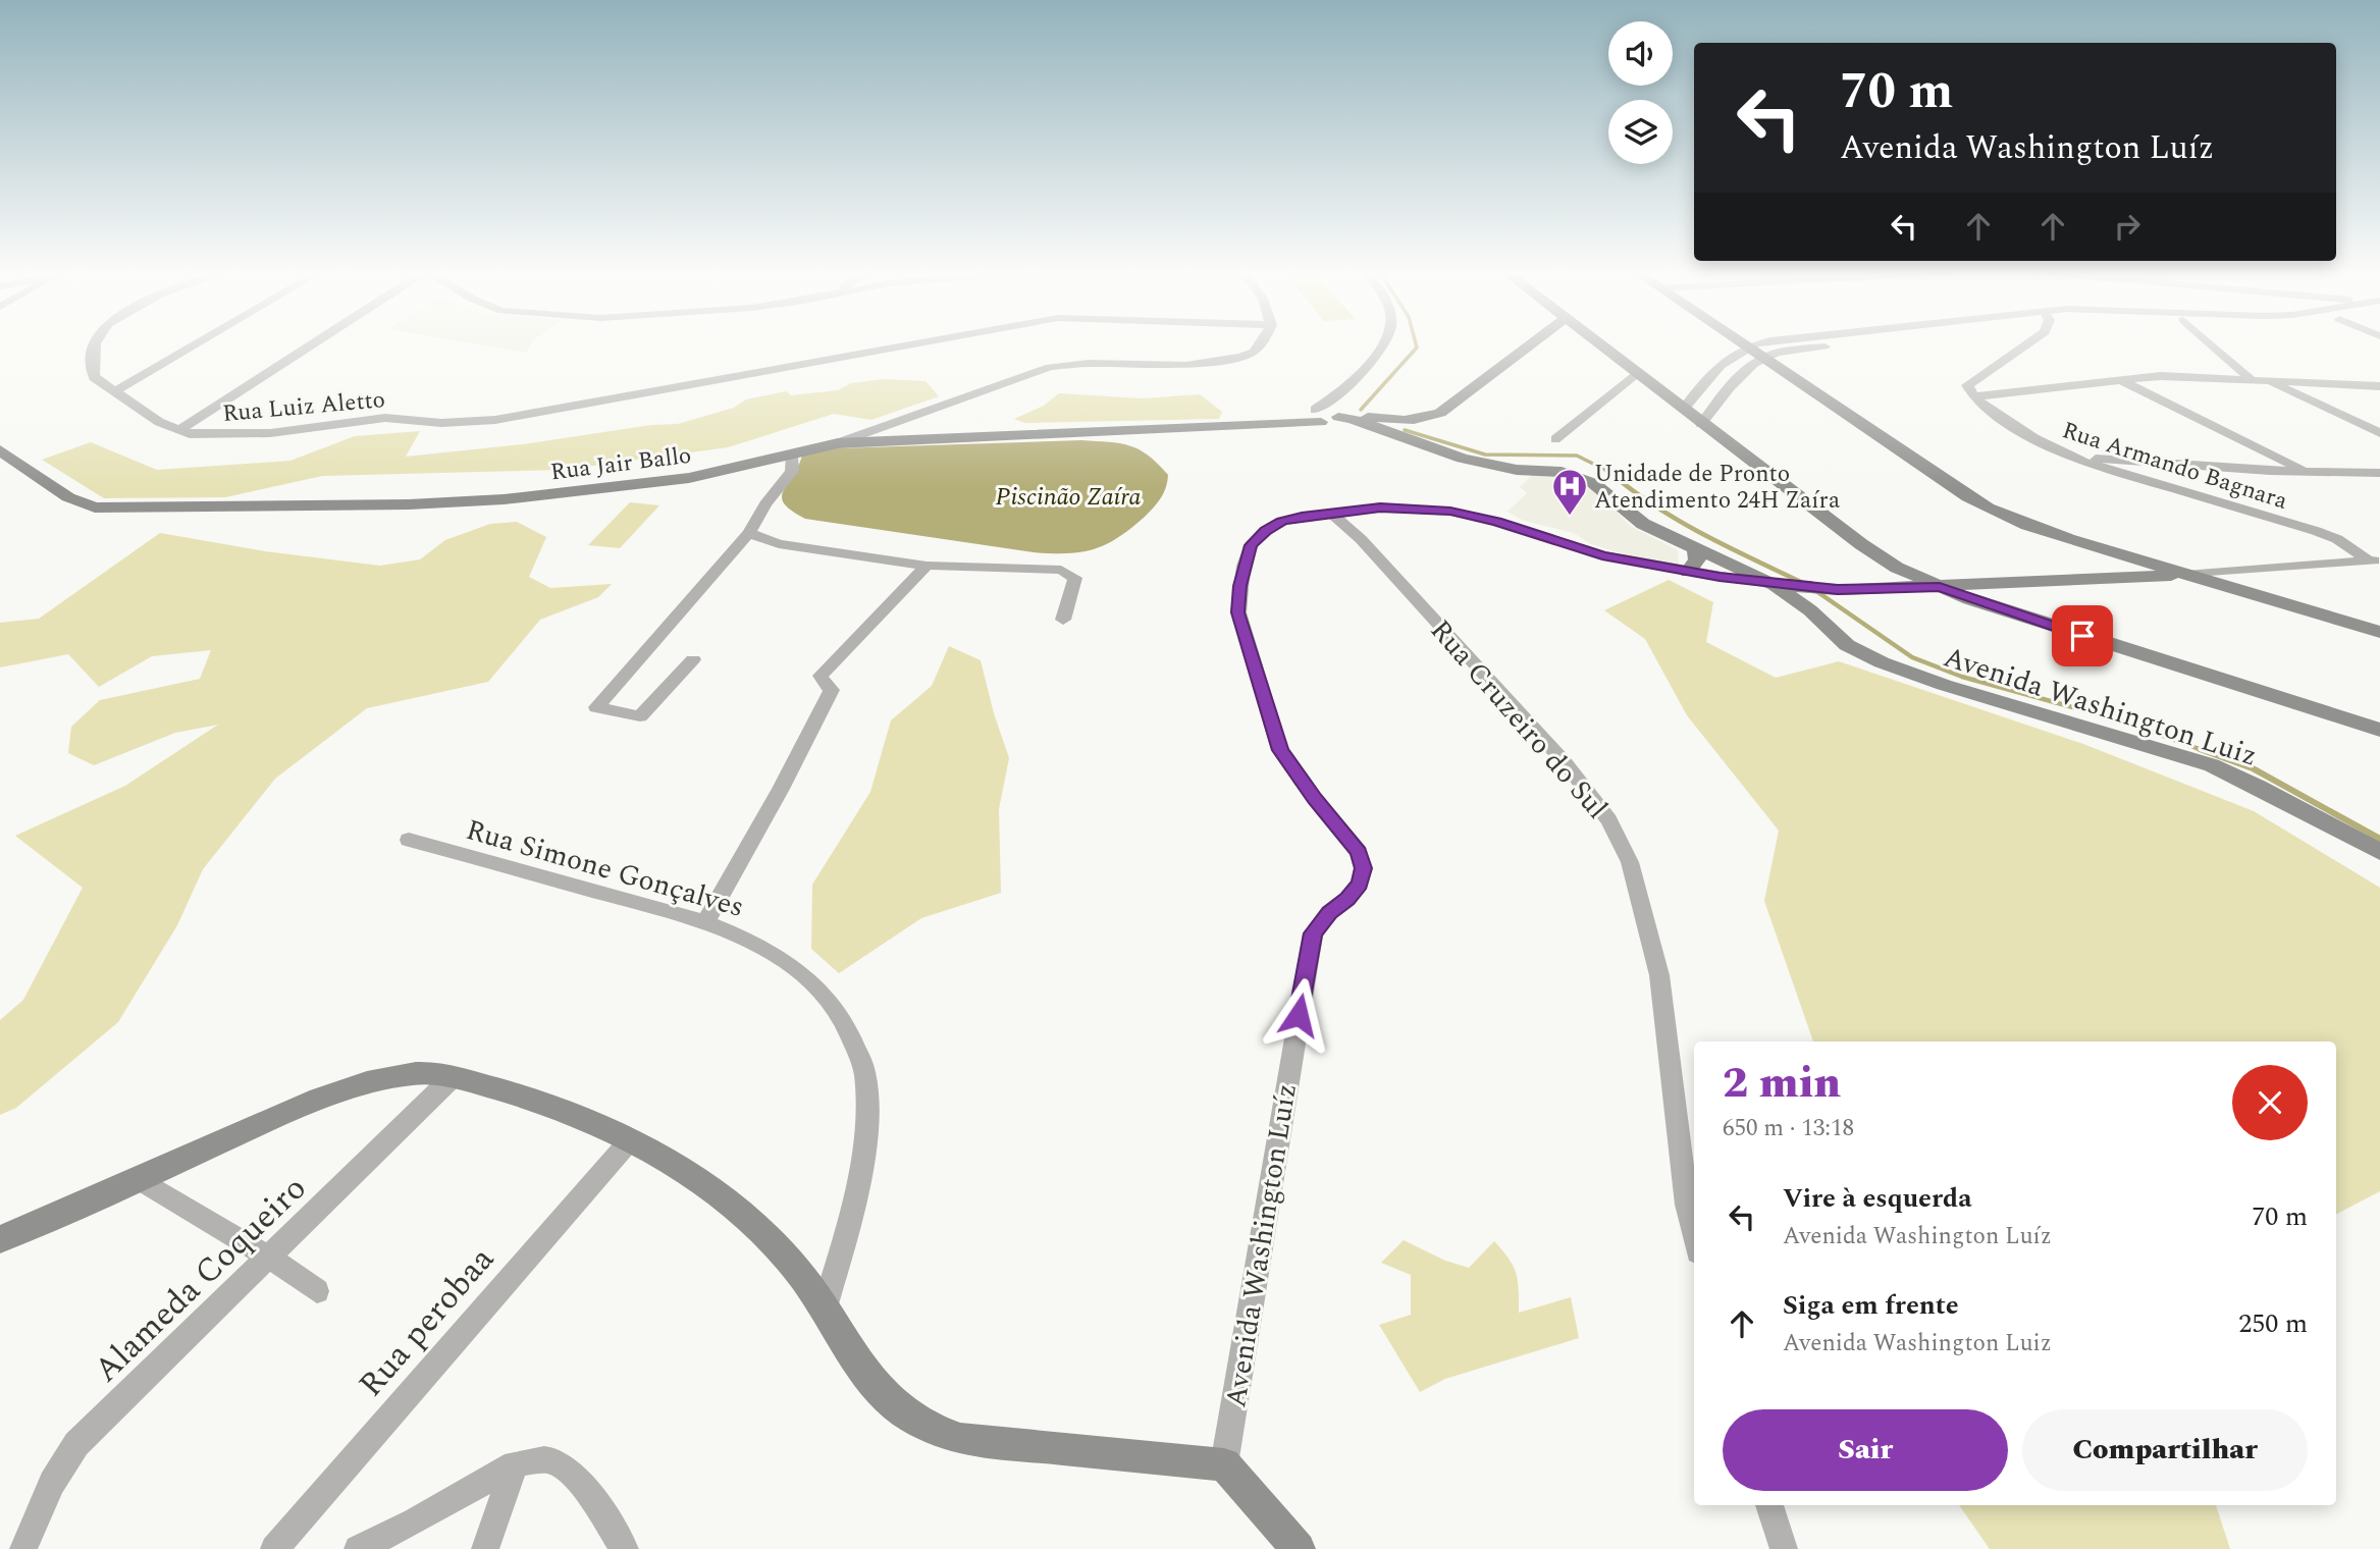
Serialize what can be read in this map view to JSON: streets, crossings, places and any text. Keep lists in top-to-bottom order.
{
  "streets": {
    "main road": ["Rua Jair Ballo", "Avenida Washington Luiz"],
    "street": [
      "Rua Luiz Aletto",
      "Rua Armando Bagnara",
      "Rua Cruzeiro do Sul",
      "Rua Simone Gonçalves",
      "Avenida Washington Luíz",
      "Alameda Coqueiro",
      "Rua perobaa"
    ]
  },
  "crossings": [
    ["Avenida Washington Luiz", "Rua Cruzeiro do Sul"],
    ["Avenida Washington Luiz", "Avenida Washington Luíz"],
    ["Rua Cruzeiro do Sul", "Avenida Washington Luíz"]
  ],
  "water": ["Piscinão Zaíra"],
  "places": {
    "hospital": ["Unidade de Pronto Atendimento 24H Zaíra"]
  },
  "page": {
    "turn": ["70 m", "Avenida Washington Luíz"],
    "heading": ["2 min", "650 m · 13:18"],
    "list": [
      {
        "name": "Vire à esquerda",
        "note": "Avenida Washington Luíz",
        "value": "70 m"
      },
      {
        "name": "Siga em frente",
        "note": "Avenida Washington Luiz",
        "value": "250 m"
      }
    ],
    "buttons": ["Sair", "Compartilhar"]
  }
}
